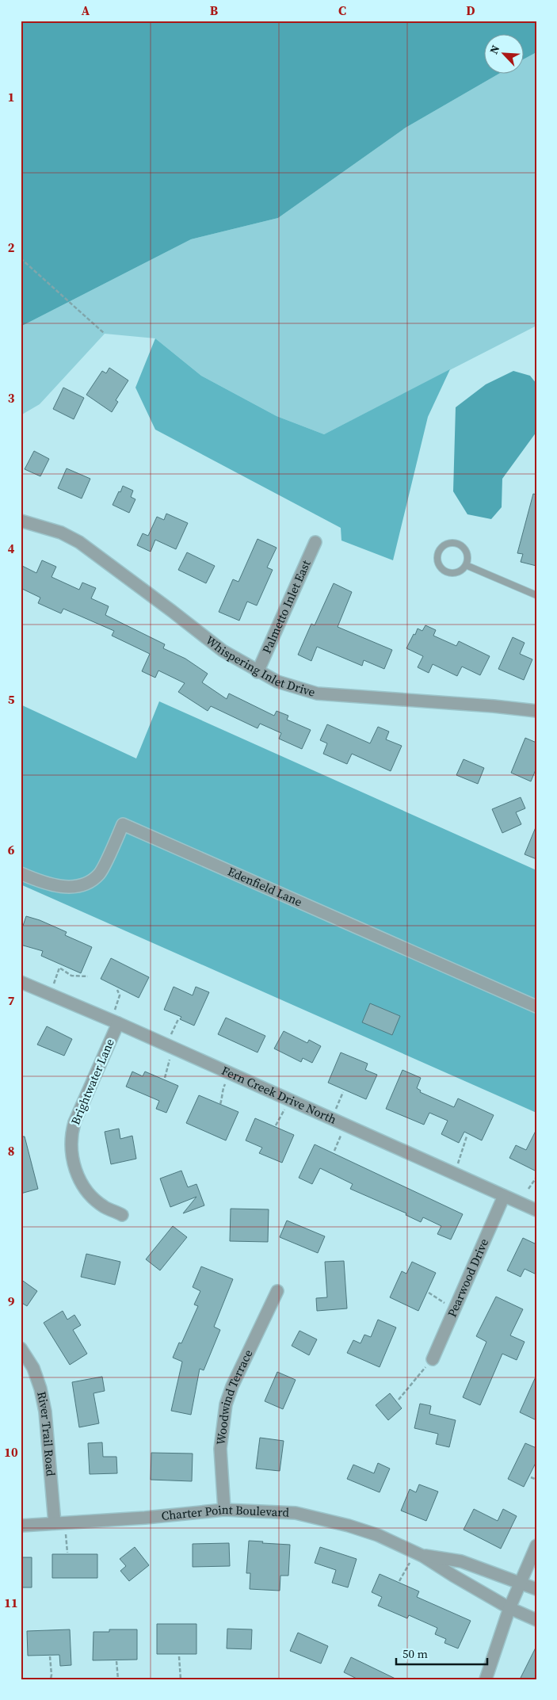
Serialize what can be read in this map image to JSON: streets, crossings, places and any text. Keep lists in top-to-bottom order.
{
  "streets": {
    "street": [
      "Palmetto Inlet East",
      "Whispering Inlet Drive",
      "Edenfield Lane",
      "Brightwater Lane",
      "Fern Creek Drive North",
      "Pearwood Drive",
      "Woodwind Terrace",
      "River Trail Road",
      "Charter Point Boulevard"
    ]
  },
  "crossings": [
    ["Palmetto Inlet East", "Whispering Inlet Drive"],
    ["Brightwater Lane", "Fern Creek Drive North"],
    ["Fern Creek Drive North", "Pearwood Drive"],
    ["Woodwind Terrace", "Charter Point Boulevard"],
    ["River Trail Road", "Charter Point Boulevard"]
  ],
  "scale_bar": "50 m",
  "north": "top left",
  "grid": {
    "columns": [
      "A",
      "B",
      "C",
      "D"
    ],
    "rows": [
      "1",
      "2",
      "3",
      "4",
      "5",
      "6",
      "7",
      "8",
      "9",
      "10",
      "11"
    ]
  }
}
